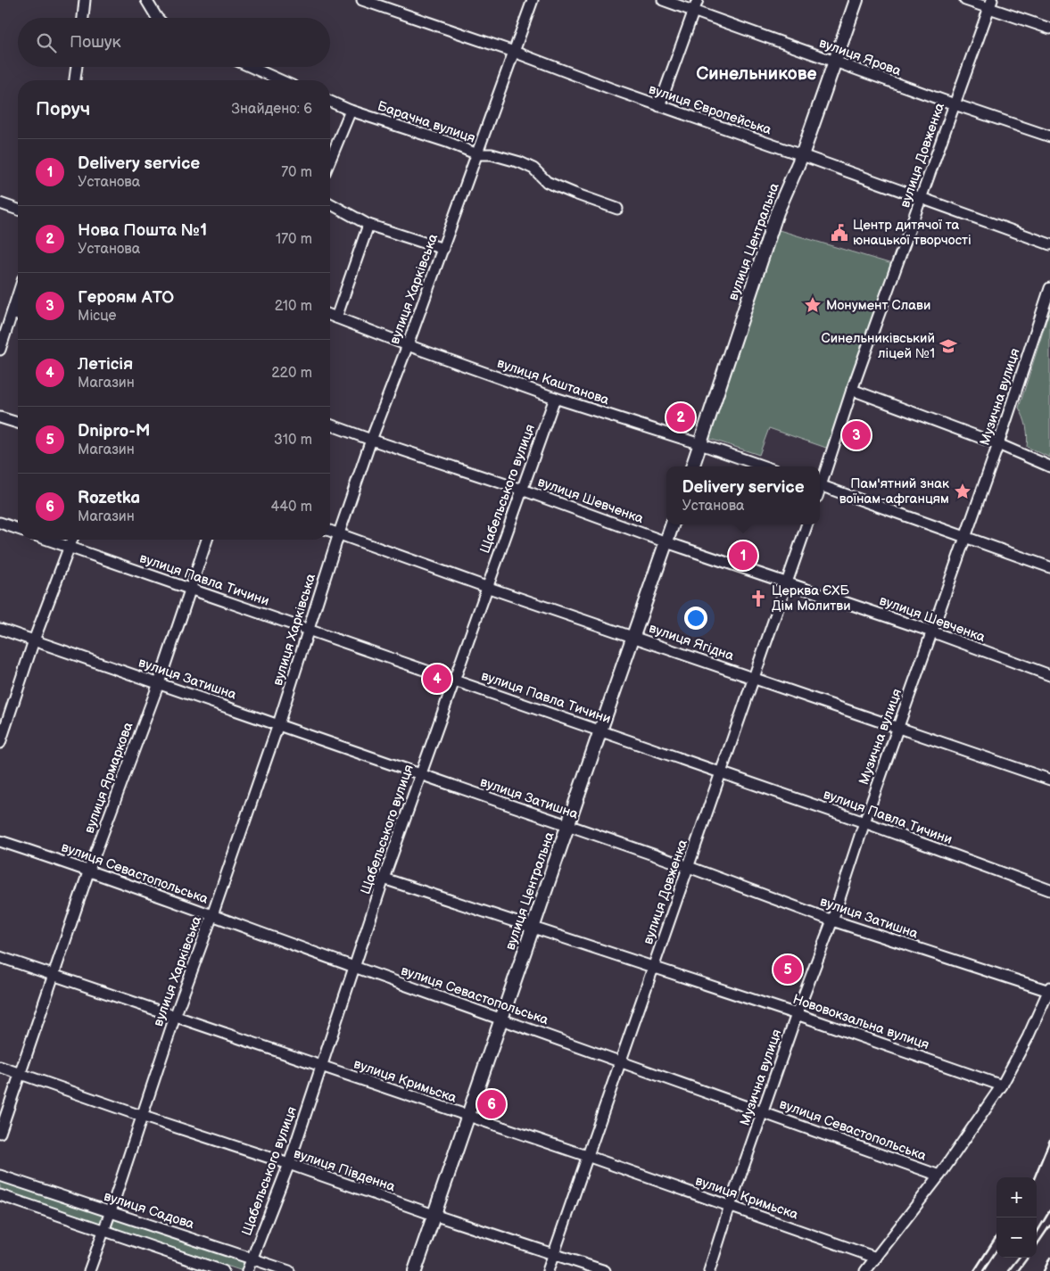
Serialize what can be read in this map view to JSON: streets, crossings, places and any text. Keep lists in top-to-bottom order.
{
  "streets": {
    "main road": ["вулиця Центральна"],
    "street": [
      "вулиця Ярова",
      "вулиця Європейська",
      "Барачна вулиця",
      "вулиця Довженка",
      "вулиця Харківська",
      "вулиця Каштанова",
      "Музична вулиця",
      "Щабельського вулиця",
      "вулиця Шевченка",
      "вулиця Павла Тичини",
      "вулиця Ягідна",
      "вулиця Затишна",
      "вулиця Ярмаркова",
      "вулиця Севастопольська",
      "Нововокзальна вулиця",
      "вулиця Кримьска",
      "вулиця Південна",
      "вулиця Садова"
    ]
  },
  "crossings": [
    ["вулиця Ярова", "вулиця Довженка"],
    ["вулиця Ярова", "вулиця Центральна"],
    ["вулиця Європейська", "вулиця Довженка"],
    ["вулиця Європейська", "вулиця Центральна"],
    ["вулиця Європейська", "вулиця Харківська"],
    ["Барачна вулиця", "вулиця Харківська"],
    ["вулиця Довженка", "вулиця Шевченка"],
    ["вулиця Довженка", "вулиця Павла Тичини"],
    ["вулиця Довженка", "вулиця Ягідна"],
    ["вулиця Довженка", "вулиця Затишна"],
    ["вулиця Довженка", "вулиця Севастопольська"],
    ["вулиця Довженка", "Нововокзальна вулиця"],
    ["вулиця Довженка", "вулиця Кримьска"],
    ["вулиця Довженка", "вулиця Південна"],
    ["вулиця Центральна", "вулиця Каштанова"],
    ["вулиця Центральна", "вулиця Шевченка"],
    ["вулиця Центральна", "вулиця Павла Тичини"],
    ["вулиця Центральна", "вулиця Ягідна"],
    ["вулиця Центральна", "вулиця Затишна"],
    ["вулиця Центральна", "вулиця Севастопольська"],
    ["вулиця Центральна", "Нововокзальна вулиця"],
    ["вулиця Центральна", "вулиця Кримьска"],
    ["вулиця Центральна", "вулиця Південна"],
    ["вулиця Харківська", "вулиця Каштанова"],
    ["вулиця Харківська", "вулиця Шевченка"],
    ["вулиця Харківська", "вулиця Павла Тичини"],
    ["вулиця Харківська", "вулиця Ягідна"],
    ["вулиця Харківська", "вулиця Затишна"],
    ["вулиця Харківська", "вулиця Севастопольська"],
    ["вулиця Харківська", "вулиця Кримьска"],
    ["вулиця Харківська", "вулиця Південна"],
    ["вулиця Харківська", "вулиця Садова"],
    ["вулиця Каштанова", "Щабельського вулиця"],
    ["Музична вулиця", "вулиця Шевченка"],
    ["Музична вулиця", "вулиця Павла Тичини"],
    ["Музична вулиця", "вулиця Ягідна"],
    ["Музична вулиця", "вулиця Затишна"],
    ["Музична вулиця", "вулиця Севастопольська"],
    ["Музична вулиця", "Нововокзальна вулиця"],
    ["Музична вулиця", "вулиця Кримьска"],
    ["Щабельського вулиця", "вулиця Шевченка"],
    ["Щабельського вулиця", "вулиця Павла Тичини"],
    ["Щабельського вулиця", "вулиця Ягідна"],
    ["Щабельського вулиця", "вулиця Затишна"],
    ["Щабельського вулиця", "вулиця Севастопольська"],
    ["Щабельського вулиця", "Нововокзальна вулиця"],
    ["Щабельського вулиця", "вулиця Кримьска"],
    ["Щабельського вулиця", "вулиця Південна"],
    ["Щабельського вулиця", "вулиця Садова"],
    ["вулиця Павла Тичини", "вулиця Ярмаркова"],
    ["вулиця Затишна", "вулиця Ярмаркова"],
    ["вулиця Ярмаркова", "вулиця Севастопольська"],
    ["вулиця Ярмаркова", "вулиця Кримьска"],
    ["вулиця Ярмаркова", "вулиця Південна"]
  ],
  "districts": ["Синельникове"],
  "places": {
    "public building": ["Центр дитячої та юнацької творчості"],
    "place": ["Монумент Слави", "Пам'ятний знак воїнам-афганцям"],
    "school or university": ["Синельниківський ліцей №1"],
    "church": ["Церква ЄХБ Дім Молитви"]
  },
  "page": {
    "search": "Пошук",
    "heading": ["Поруч", "Знайдено: 6"],
    "list": [
      {
        "mark": "1",
        "name": "Delivery service",
        "note": "Установа",
        "value": "70 m"
      },
      {
        "mark": "2",
        "name": "Нова Пошта №1",
        "note": "Установа",
        "value": "170 m"
      },
      {
        "mark": "3",
        "name": "Героям АТО",
        "note": "Місце",
        "value": "210 m"
      },
      {
        "mark": "4",
        "name": "Летісія",
        "note": "Магазин",
        "value": "220 m"
      },
      {
        "mark": "5",
        "name": "Dnipro-M",
        "note": "Магазин",
        "value": "310 m"
      },
      {
        "mark": "6",
        "name": "Rozetka",
        "note": "Магазин",
        "value": "440 m"
      }
    ],
    "pins": [
      "2",
      "3",
      "1",
      "4",
      "5",
      "6"
    ],
    "popup": ["Delivery service", "Установа"],
    "map_buttons": ["+", "−"]
  }
}
